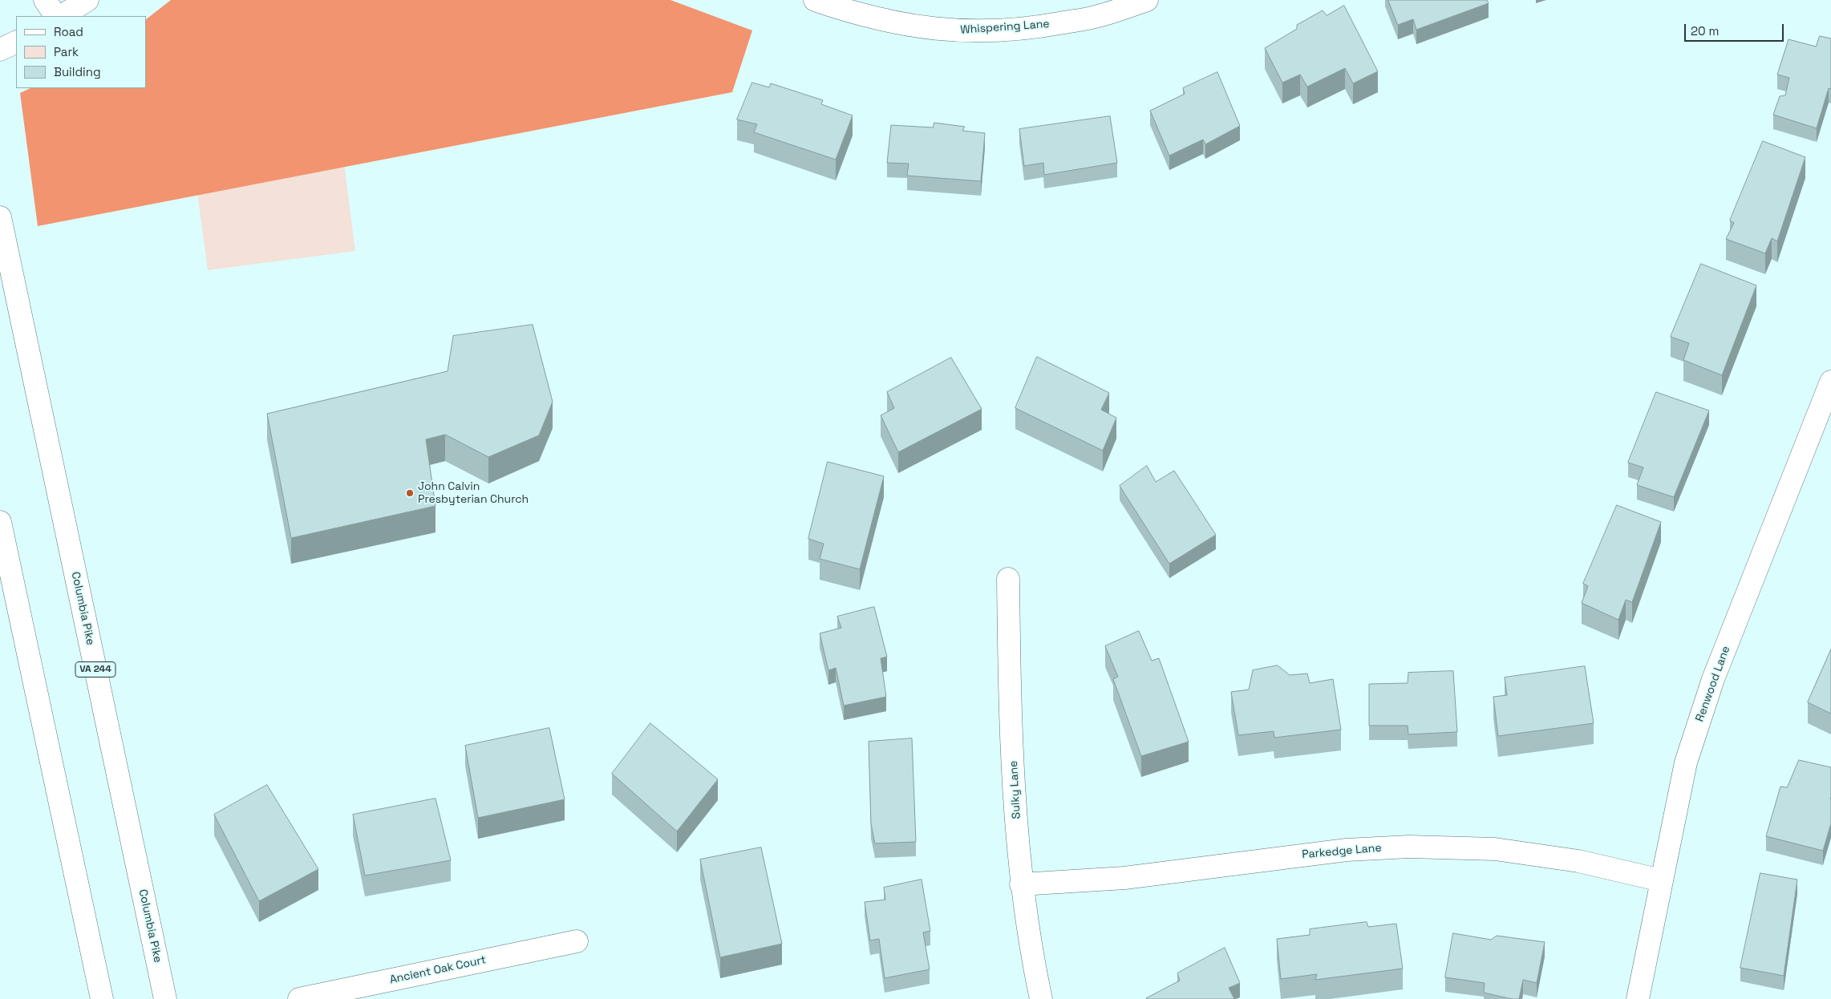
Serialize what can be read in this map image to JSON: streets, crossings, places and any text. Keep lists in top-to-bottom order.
{
  "streets": {
    "street": [
      "Whispering Lane",
      "Columbia Pike",
      "VA 244",
      "Renwood Lane",
      "Sulky Lane",
      "Parkedge Lane",
      "Ancient Oak Court"
    ]
  },
  "crossings": [
    ["Renwood Lane", "Parkedge Lane"],
    ["Sulky Lane", "Parkedge Lane"]
  ],
  "places": ["John Calvin Presbyterian Church"],
  "legend": ["Road", "Park", "Building"],
  "scale_bar": "20 m"
}
